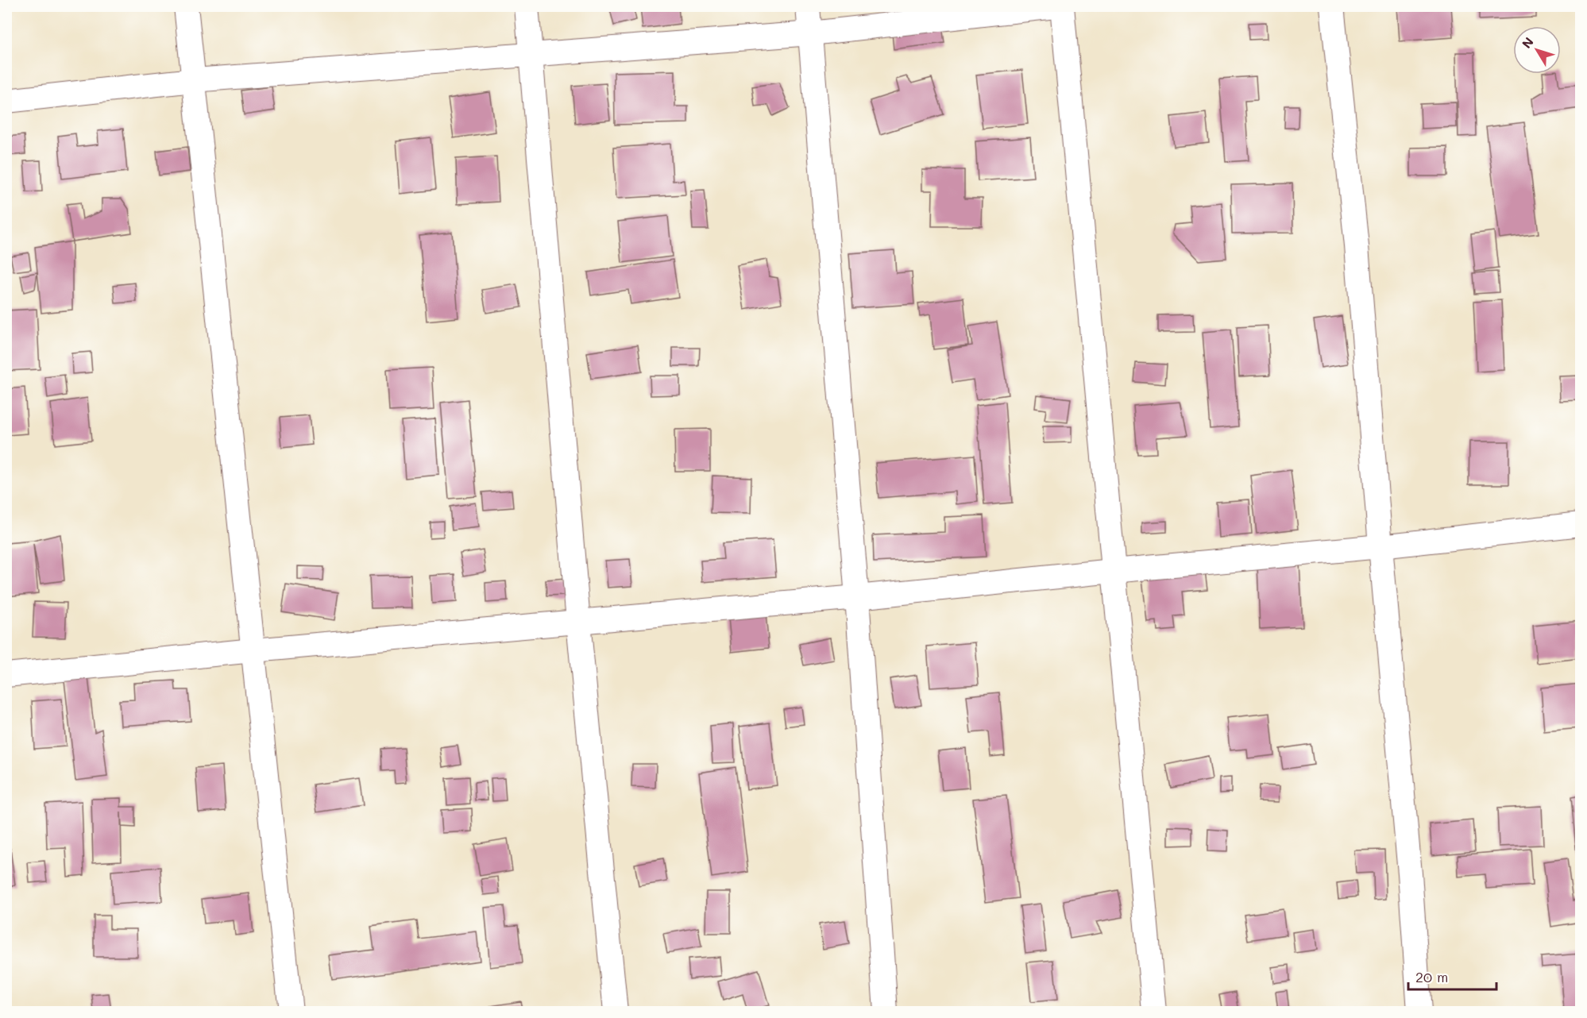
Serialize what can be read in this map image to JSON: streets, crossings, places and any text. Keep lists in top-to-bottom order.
{
  "scale_bar": "20 m",
  "north": "top left"
}
